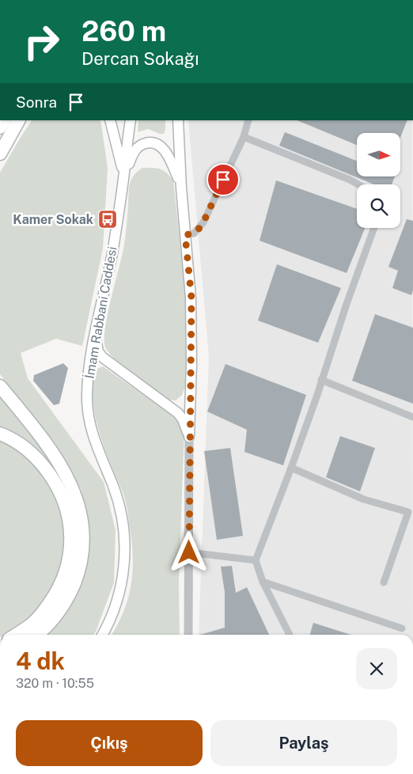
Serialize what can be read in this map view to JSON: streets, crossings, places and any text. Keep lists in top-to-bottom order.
{
  "streets": {
    "main road": ["İmam Rabbani Caddesi"]
  },
  "places": {
    "bus stop": ["Kamer Sokak"]
  },
  "north": "right",
  "page": {
    "turn": ["260 m", "Dercan Sokağı"],
    "then": "Sonra",
    "heading": ["4 dk", "320 m · 10:55"],
    "buttons": ["Çıkış", "Paylaş"]
  }
}
